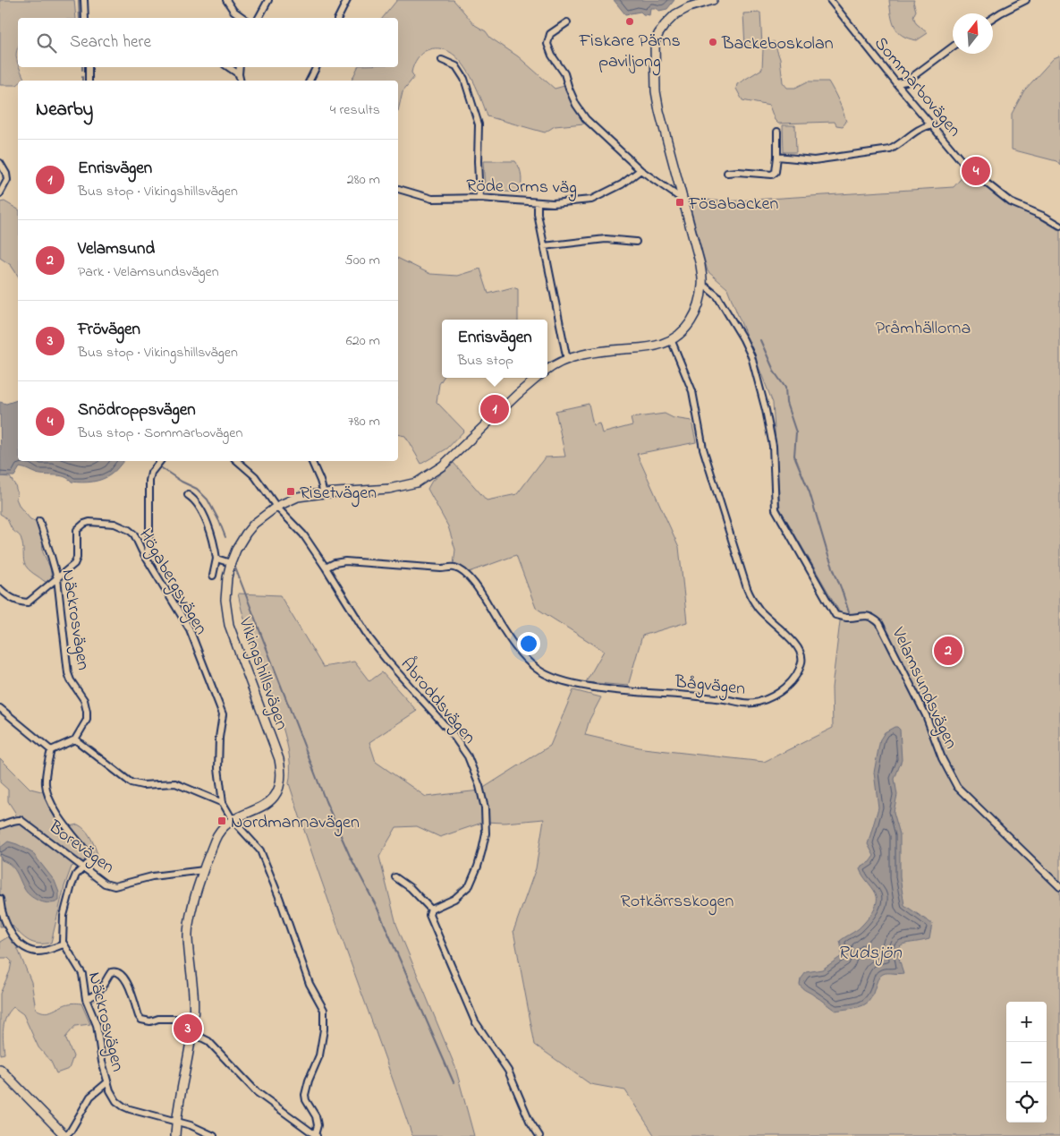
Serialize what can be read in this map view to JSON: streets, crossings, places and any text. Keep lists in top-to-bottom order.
{
  "streets": {
    "street": [
      "Sommarbovägen",
      "Röde Orms väg",
      "Högabergsvägen",
      "Näckrosvägen",
      "Vikingshillsvägen",
      "Bågvägen",
      "Velamsundsvägen",
      "Åbroddsvägen",
      "Borevägen"
    ]
  },
  "crossings": [
    ["Högabergsvägen", "Näckrosvägen"],
    ["Högabergsvägen", "Vikingshillsvägen"],
    ["Näckrosvägen", "Vikingshillsvägen"],
    ["Vikingshillsvägen", "Bågvägen"],
    ["Vikingshillsvägen", "Velamsundsvägen"],
    ["Vikingshillsvägen", "Åbroddsvägen"],
    ["Vikingshillsvägen", "Borevägen"],
    ["Bågvägen", "Åbroddsvägen"]
  ],
  "water": ["Rudsjön"],
  "parks": ["Pråmhällorna", "Rotkärrsskogen"],
  "places": {
    "other": ["Fiskare Pärns paviljong", "Backeboskolan"],
    "transit": ["Fösabacken", "Risetvägen", "Nordmannavägen"]
  },
  "north": "top",
  "page": {
    "search": "Search here",
    "heading": ["Nearby", "4 results"],
    "list": [
      {
        "mark": "1",
        "name": "Enrisvägen",
        "note": "Bus stop · Vikingshillsvägen",
        "value": "280 m"
      },
      {
        "mark": "2",
        "name": "Velamsund",
        "note": "Park · Velamsundsvägen",
        "value": "500 m"
      },
      {
        "mark": "3",
        "name": "Frövägen",
        "note": "Bus stop · Vikingshillsvägen",
        "value": "620 m"
      },
      {
        "mark": "4",
        "name": "Snödroppsvägen",
        "note": "Bus stop · Sommarbovägen",
        "value": "780 m"
      }
    ],
    "pins": [
      "4",
      "1",
      "2",
      "3"
    ],
    "popup": ["Enrisvägen", "Bus stop"],
    "map_buttons": ["+", "−"]
  }
}
